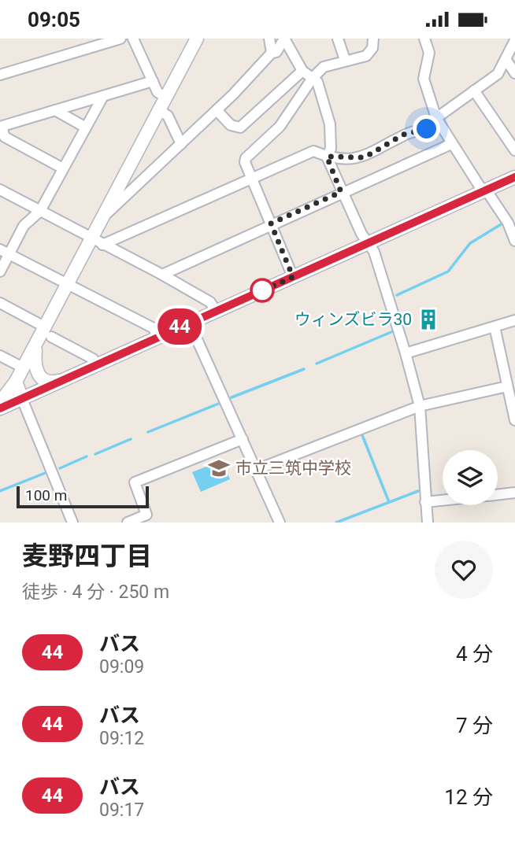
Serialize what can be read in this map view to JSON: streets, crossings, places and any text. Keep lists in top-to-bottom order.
{
  "places": {
    "building": ["ウィンズビラ30"],
    "school or university": ["市立三筑中学校"]
  },
  "lines": ["bus line 44"],
  "scale_bar": "100 m",
  "page": {
    "status": "09:05",
    "on_map": "44",
    "scale": "100 m",
    "heading": ["麦野四丁目", "徒歩 · 4 分 · 250 m"],
    "list": [
      {
        "mark": "44",
        "name": "バス",
        "note": "09:09",
        "value": "4 分"
      },
      {
        "mark": "44",
        "name": "バス",
        "note": "09:12",
        "value": "7 分"
      },
      {
        "mark": "44",
        "name": "バス",
        "note": "09:17",
        "value": "12 分"
      }
    ]
  }
}
